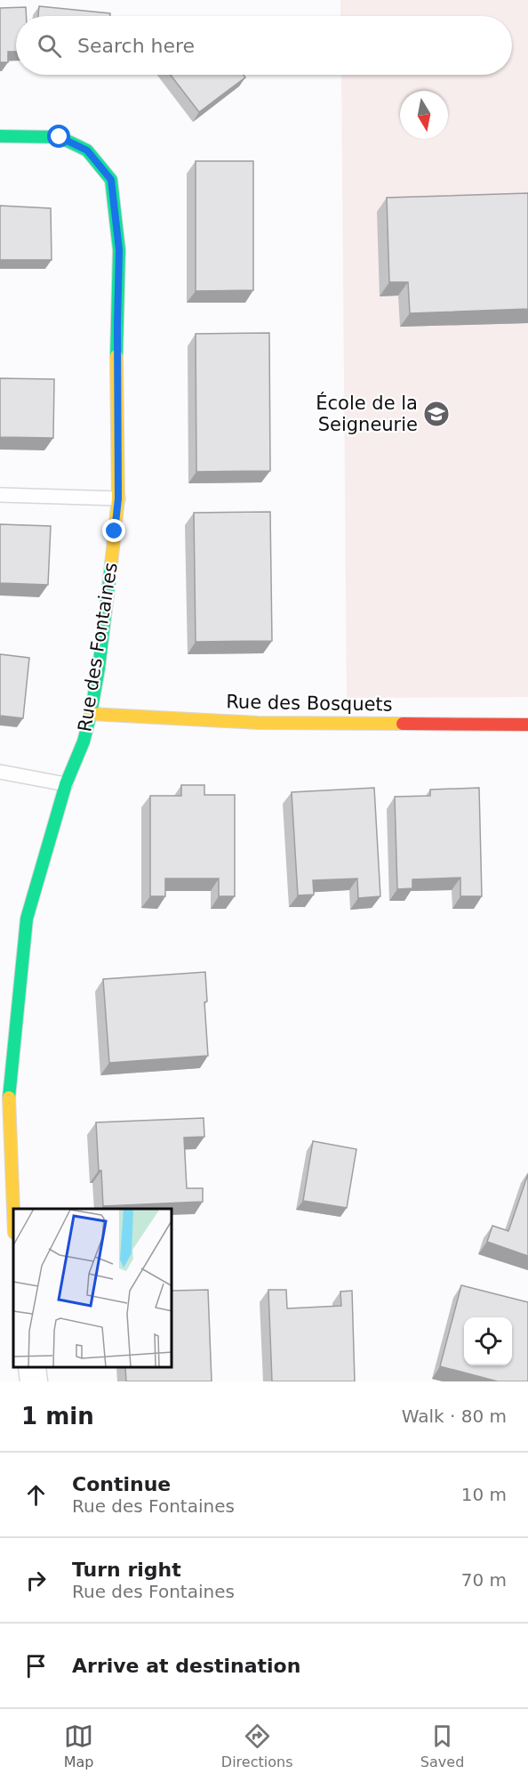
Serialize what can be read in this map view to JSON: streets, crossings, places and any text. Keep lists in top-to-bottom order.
{
  "streets": {
    "street": ["Rue des Fontaines", "Rue des Bosquets"]
  },
  "crossings": [
    ["Rue des Fontaines", "Rue des Bosquets"]
  ],
  "places": {
    "school or university": ["École de la Seigneurie"]
  },
  "north": "bottom",
  "page": {
    "search": "Search here",
    "heading": ["1 min", "Walk · 80 m"],
    "list": [
      ["Continue", "Rue des Fontaines", "10 m"],
      ["Turn right", "Rue des Fontaines", "70 m"],
      "Arrive at destination"
    ],
    "nav": ["Map", "Directions", "Saved"]
  }
}
